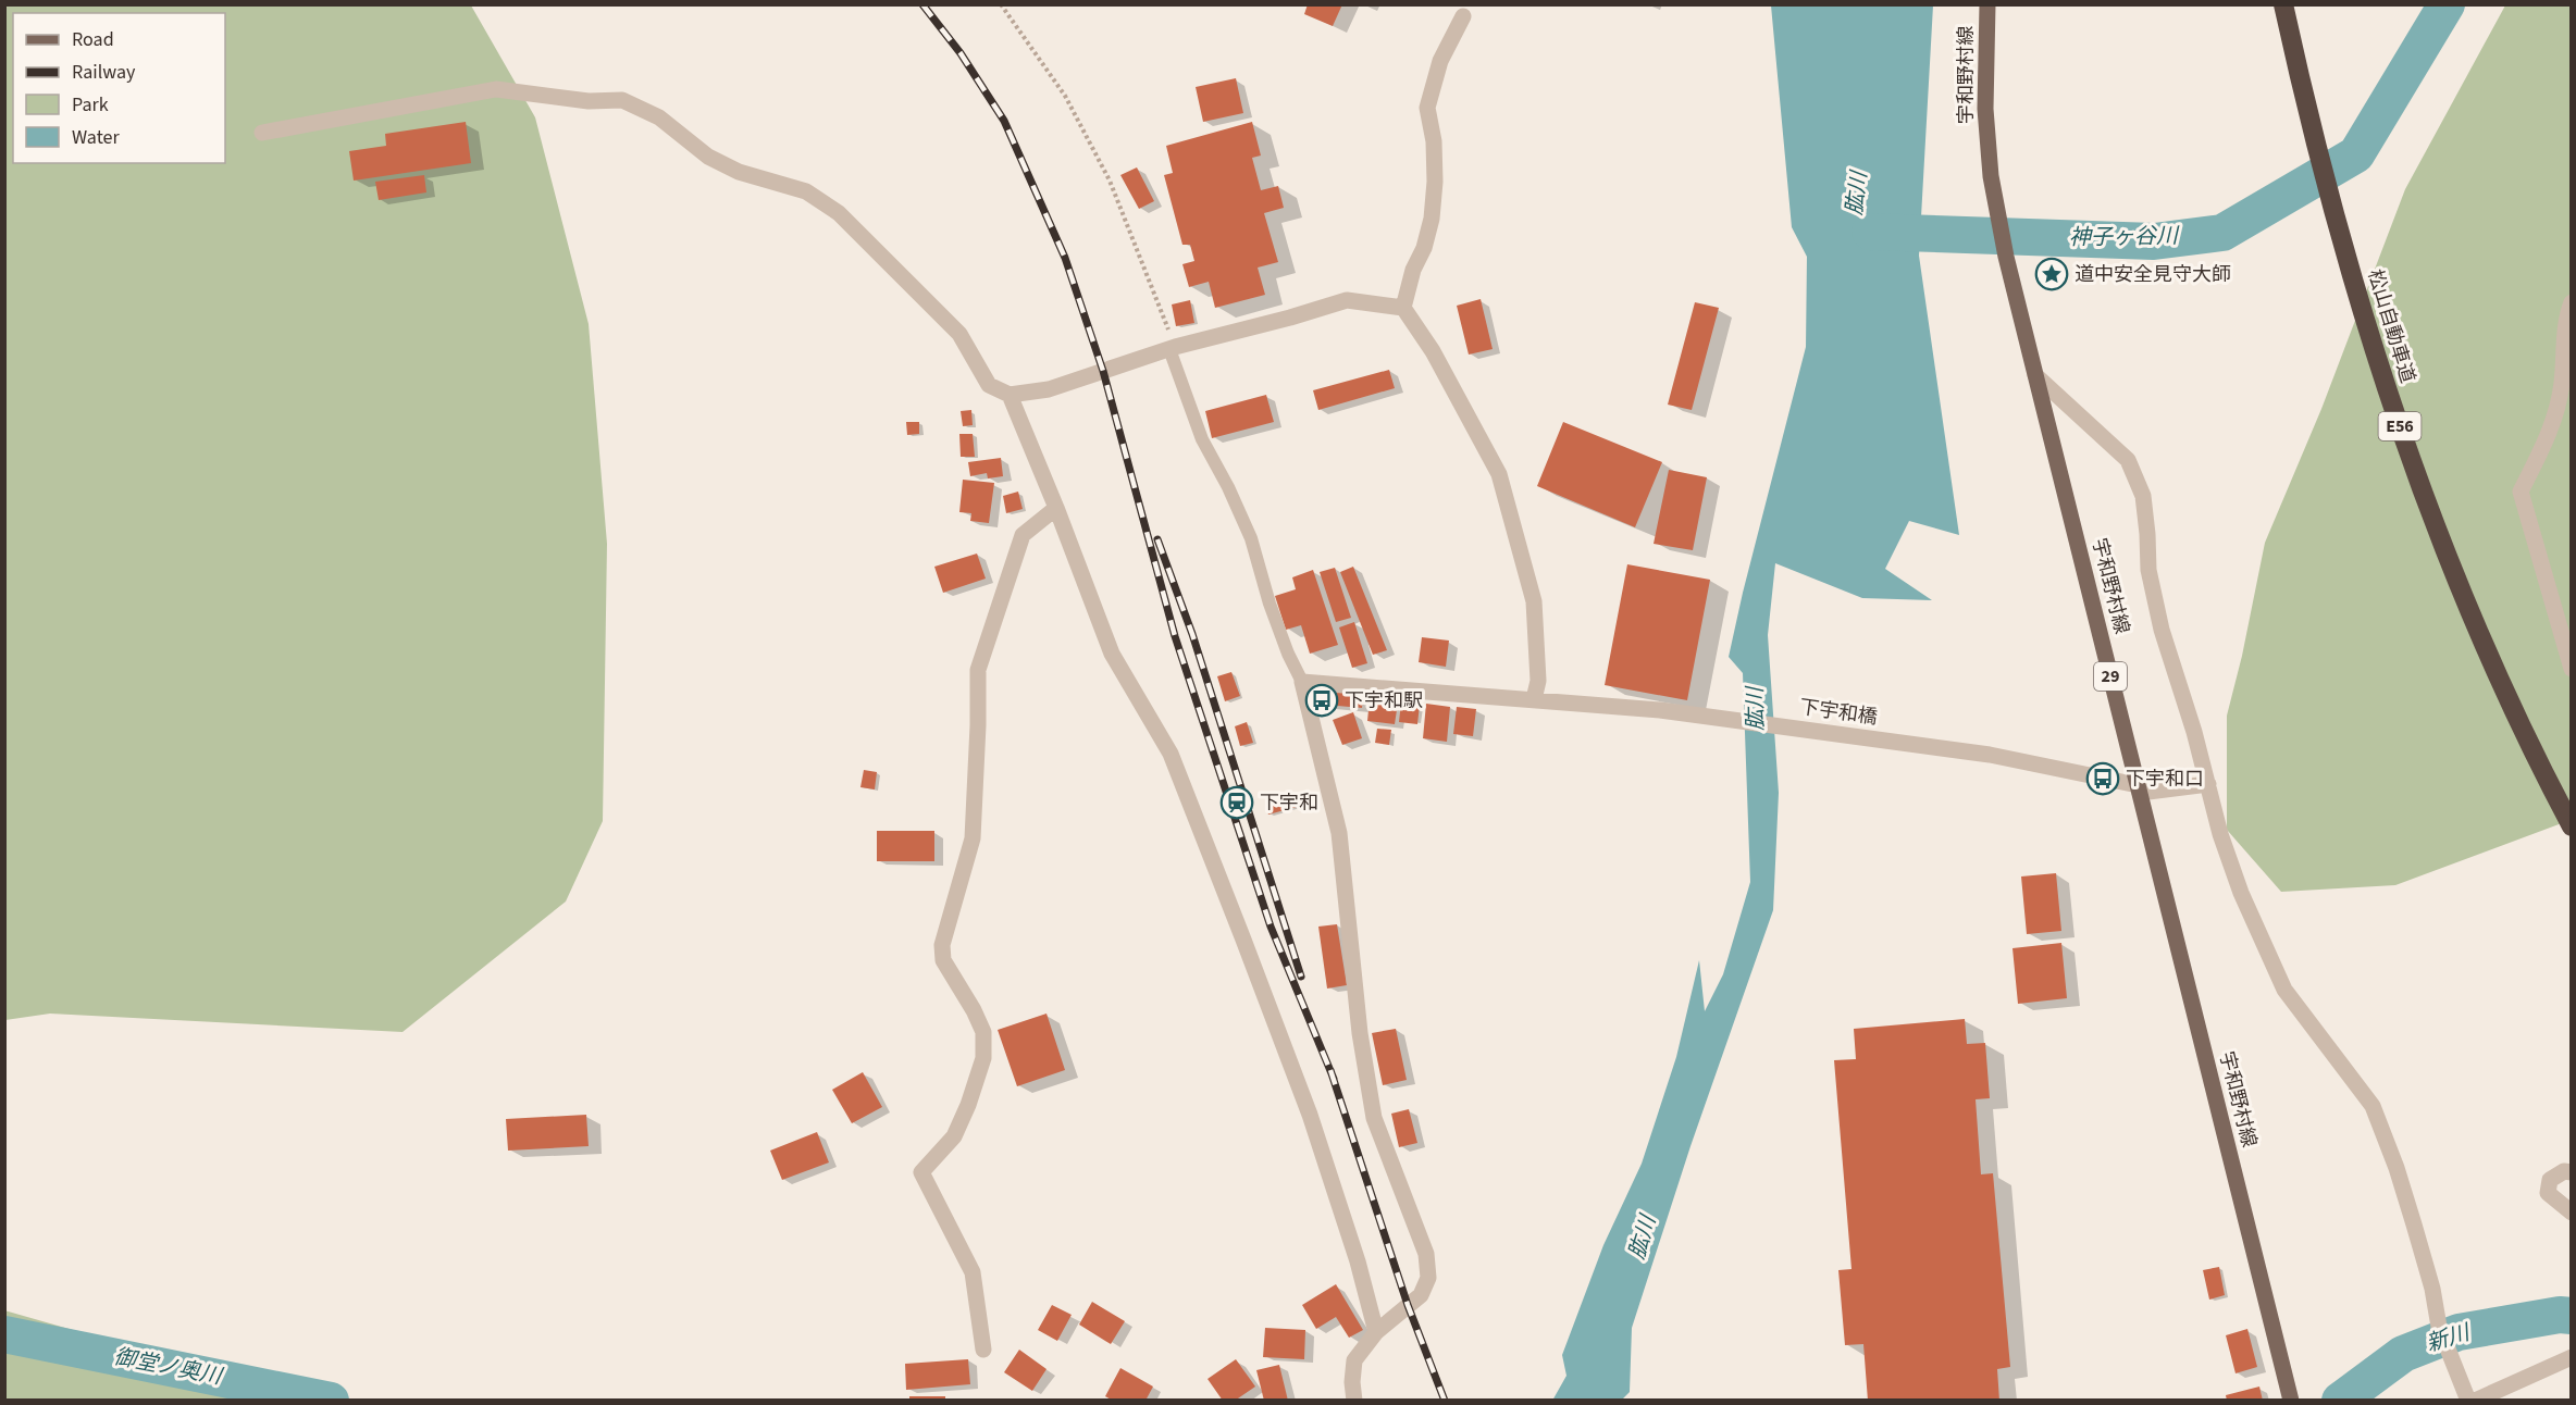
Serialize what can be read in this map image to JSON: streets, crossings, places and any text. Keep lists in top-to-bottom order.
{
  "streets": {
    "highway": ["松山自動車道", "E56"],
    "main road": ["宇和野村線", "29"],
    "street": ["下宇和橋"]
  },
  "crossings": [
    ["宇和野村線", "下宇和橋"]
  ],
  "water": [
    "肱川",
    "神子ヶ谷川",
    "新川",
    "御堂ノ奥川"
  ],
  "places": {
    "place": ["道中安全見守大師"],
    "bus stop": ["下宇和駅", "下宇和口"],
    "station": ["下宇和"]
  },
  "legend": [
    "Road",
    "Railway",
    "Park",
    "Water"
  ]
}
